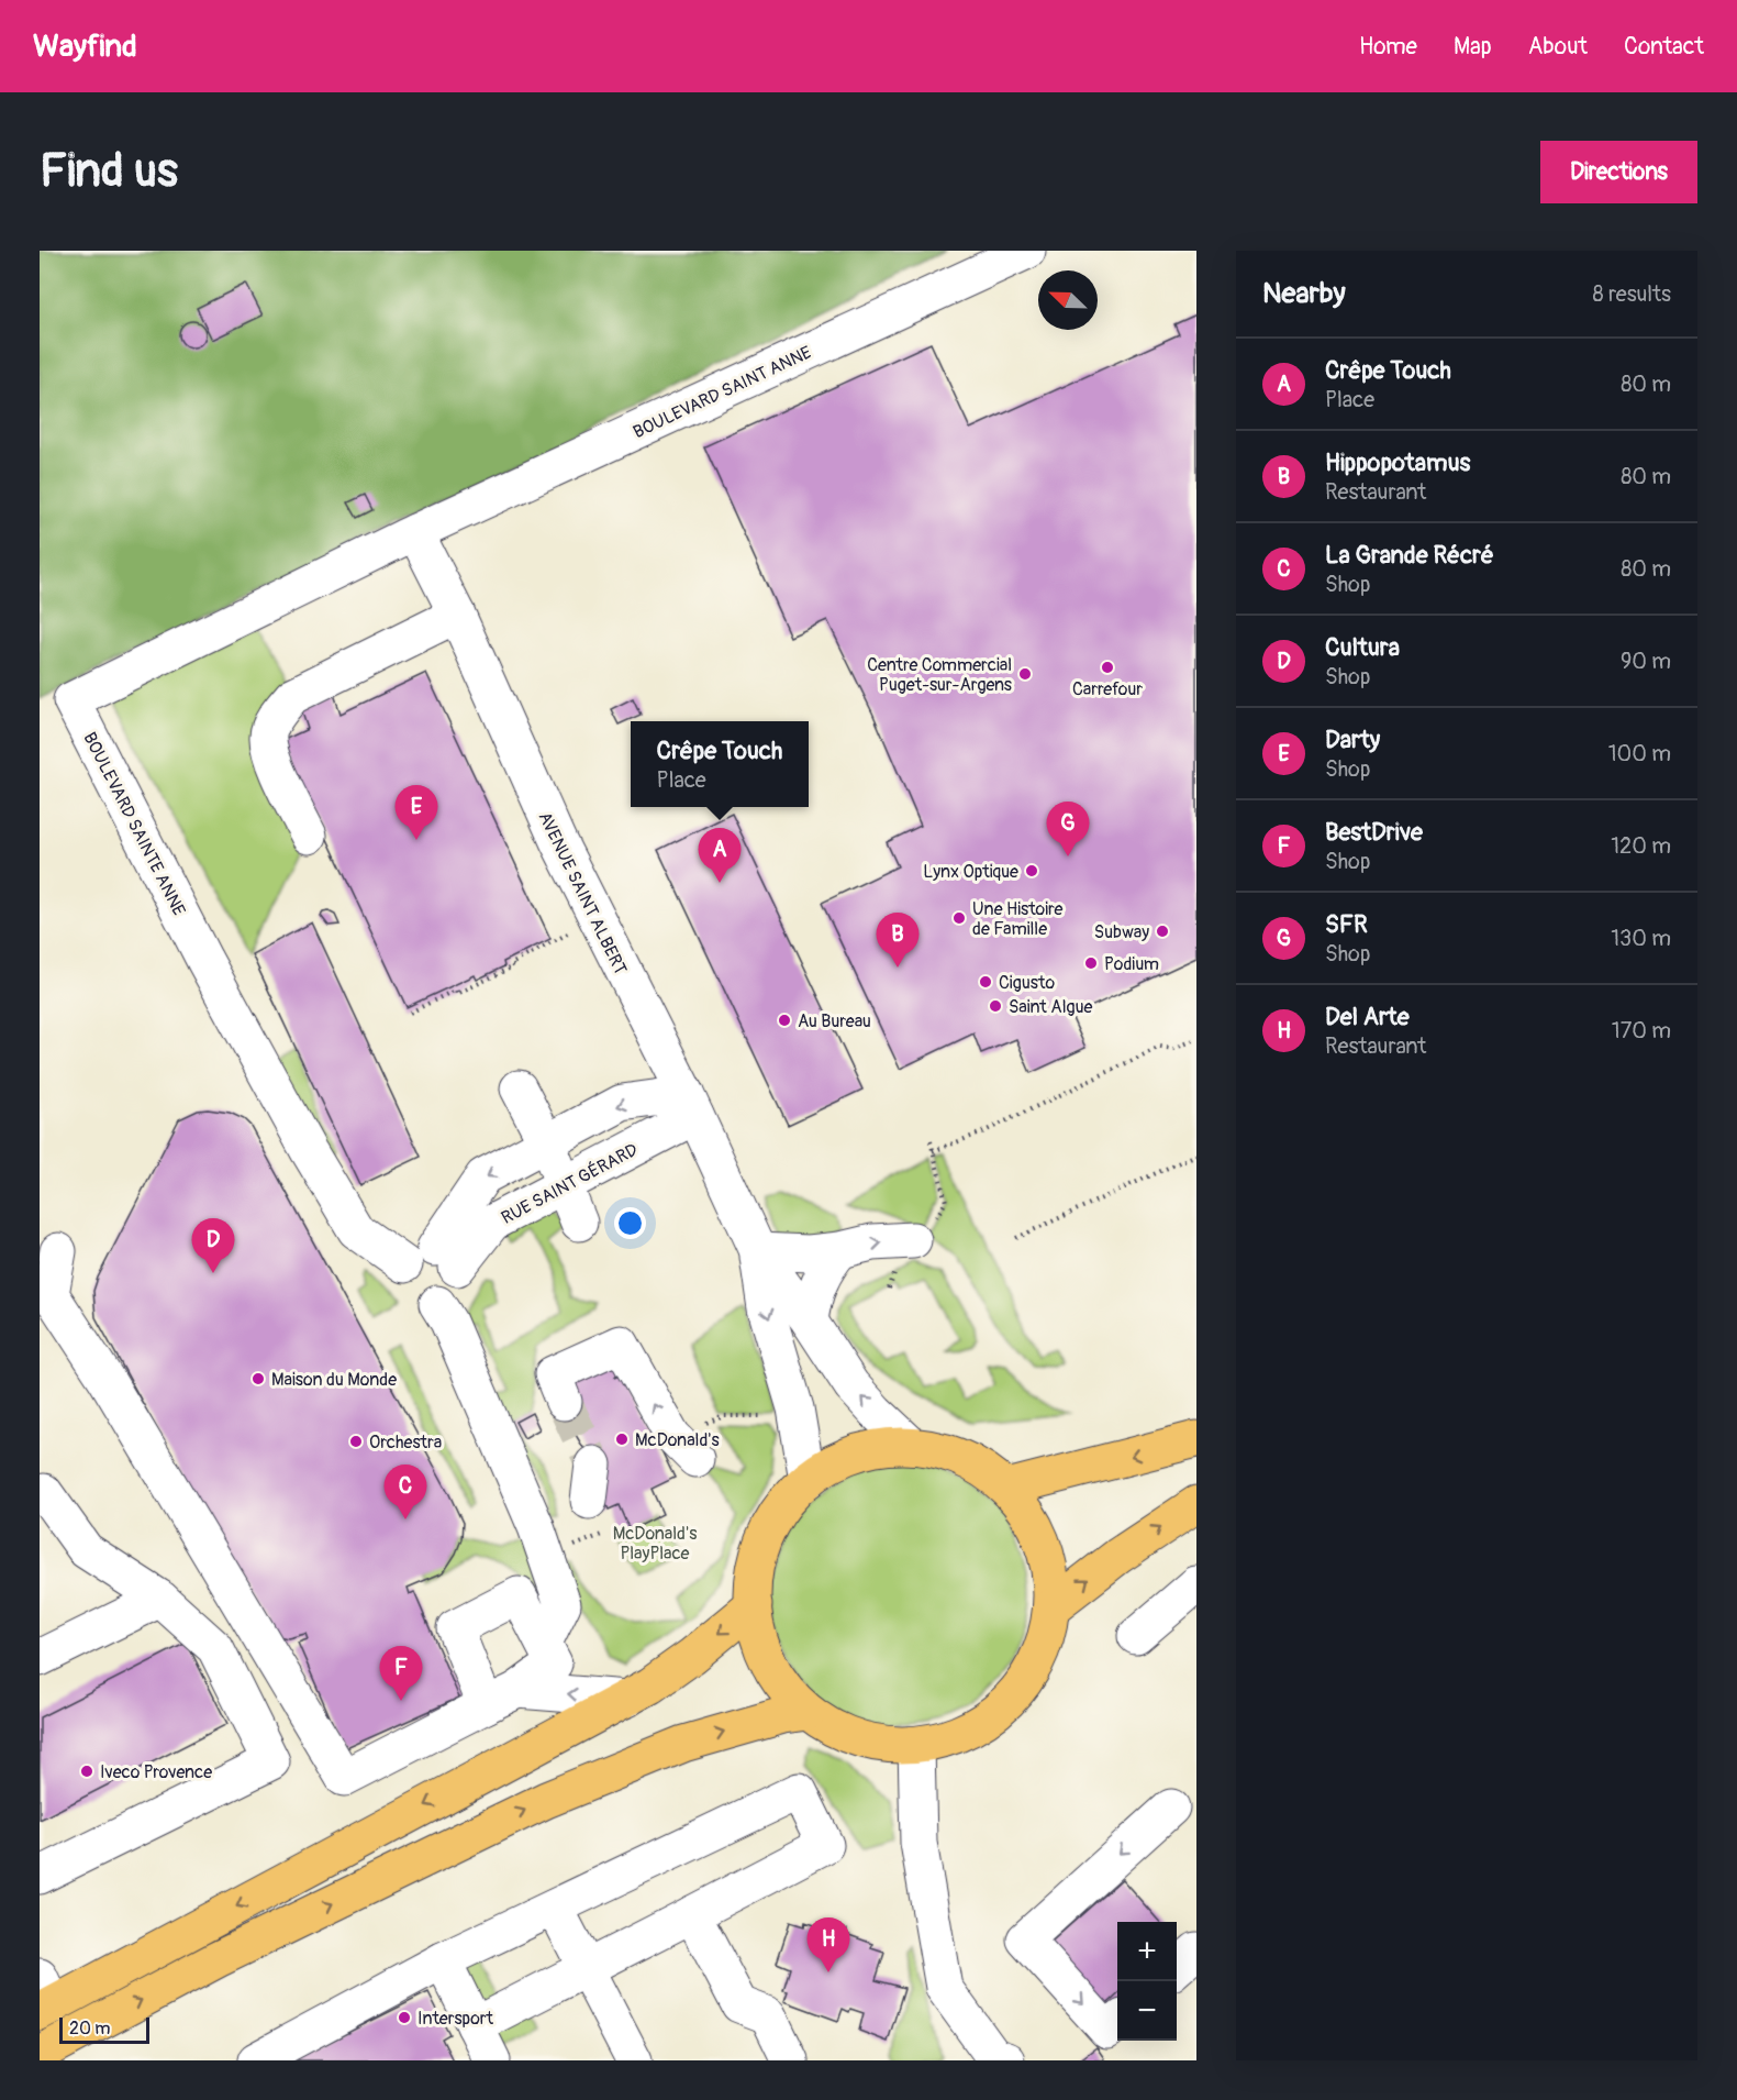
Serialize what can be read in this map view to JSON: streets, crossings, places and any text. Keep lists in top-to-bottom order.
{
  "streets": {
    "lane": [
      "BOULEVARD SAINT ANNE",
      "BOULEVARD SAINTE ANNE",
      "AVENUE SAINT ALBERT",
      "RUE SAINT GÉRARD"
    ]
  },
  "crossings": [
    ["BOULEVARD SAINT ANNE", "BOULEVARD SAINTE ANNE"],
    ["BOULEVARD SAINT ANNE", "AVENUE SAINT ALBERT"],
    ["BOULEVARD SAINTE ANNE", "AVENUE SAINT ALBERT"],
    ["BOULEVARD SAINTE ANNE", "RUE SAINT GÉRARD"],
    ["AVENUE SAINT ALBERT", "RUE SAINT GÉRARD"]
  ],
  "parks": ["McDonald's PlayPlace"],
  "places": [
    "Carrefour",
    "Centre Commercial Puget-sur-Argens",
    "Lynx Optique",
    "Une Histoire de Famille",
    "Subway",
    "Podium",
    "Cigusto",
    "Saint Algue",
    "Au Bureau",
    "Maison du Monde",
    "McDonald's",
    "Orchestra",
    "Iveco Provence",
    "Intersport"
  ],
  "scale_bar": "20 m",
  "north": "top left",
  "page": {
    "header": "Wayfind",
    "nav": [
      "Home",
      "Map",
      "About",
      "Contact"
    ],
    "buttons": "Directions",
    "title": "Find us",
    "heading": ["Nearby", "8 results"],
    "list": [
      {
        "mark": "A",
        "name": "Crêpe Touch",
        "note": "Place",
        "value": "80 m"
      },
      {
        "mark": "B",
        "name": "Hippopotamus",
        "note": "Restaurant",
        "value": "80 m"
      },
      {
        "mark": "C",
        "name": "La Grande Récré",
        "note": "Shop",
        "value": "80 m"
      },
      {
        "mark": "D",
        "name": "Cultura",
        "note": "Shop",
        "value": "90 m"
      },
      {
        "mark": "E",
        "name": "Darty",
        "note": "Shop",
        "value": "100 m"
      },
      {
        "mark": "F",
        "name": "BestDrive",
        "note": "Shop",
        "value": "120 m"
      },
      {
        "mark": "G",
        "name": "SFR",
        "note": "Shop",
        "value": "130 m"
      },
      {
        "mark": "H",
        "name": "Del Arte",
        "note": "Restaurant",
        "value": "170 m"
      }
    ],
    "popup": ["Crêpe Touch", "Place"],
    "pins": [
      "E",
      "G",
      "A",
      "B",
      "D",
      "C",
      "F",
      "H"
    ],
    "map_buttons": ["+", "−"],
    "scale": "20 m"
  }
}
